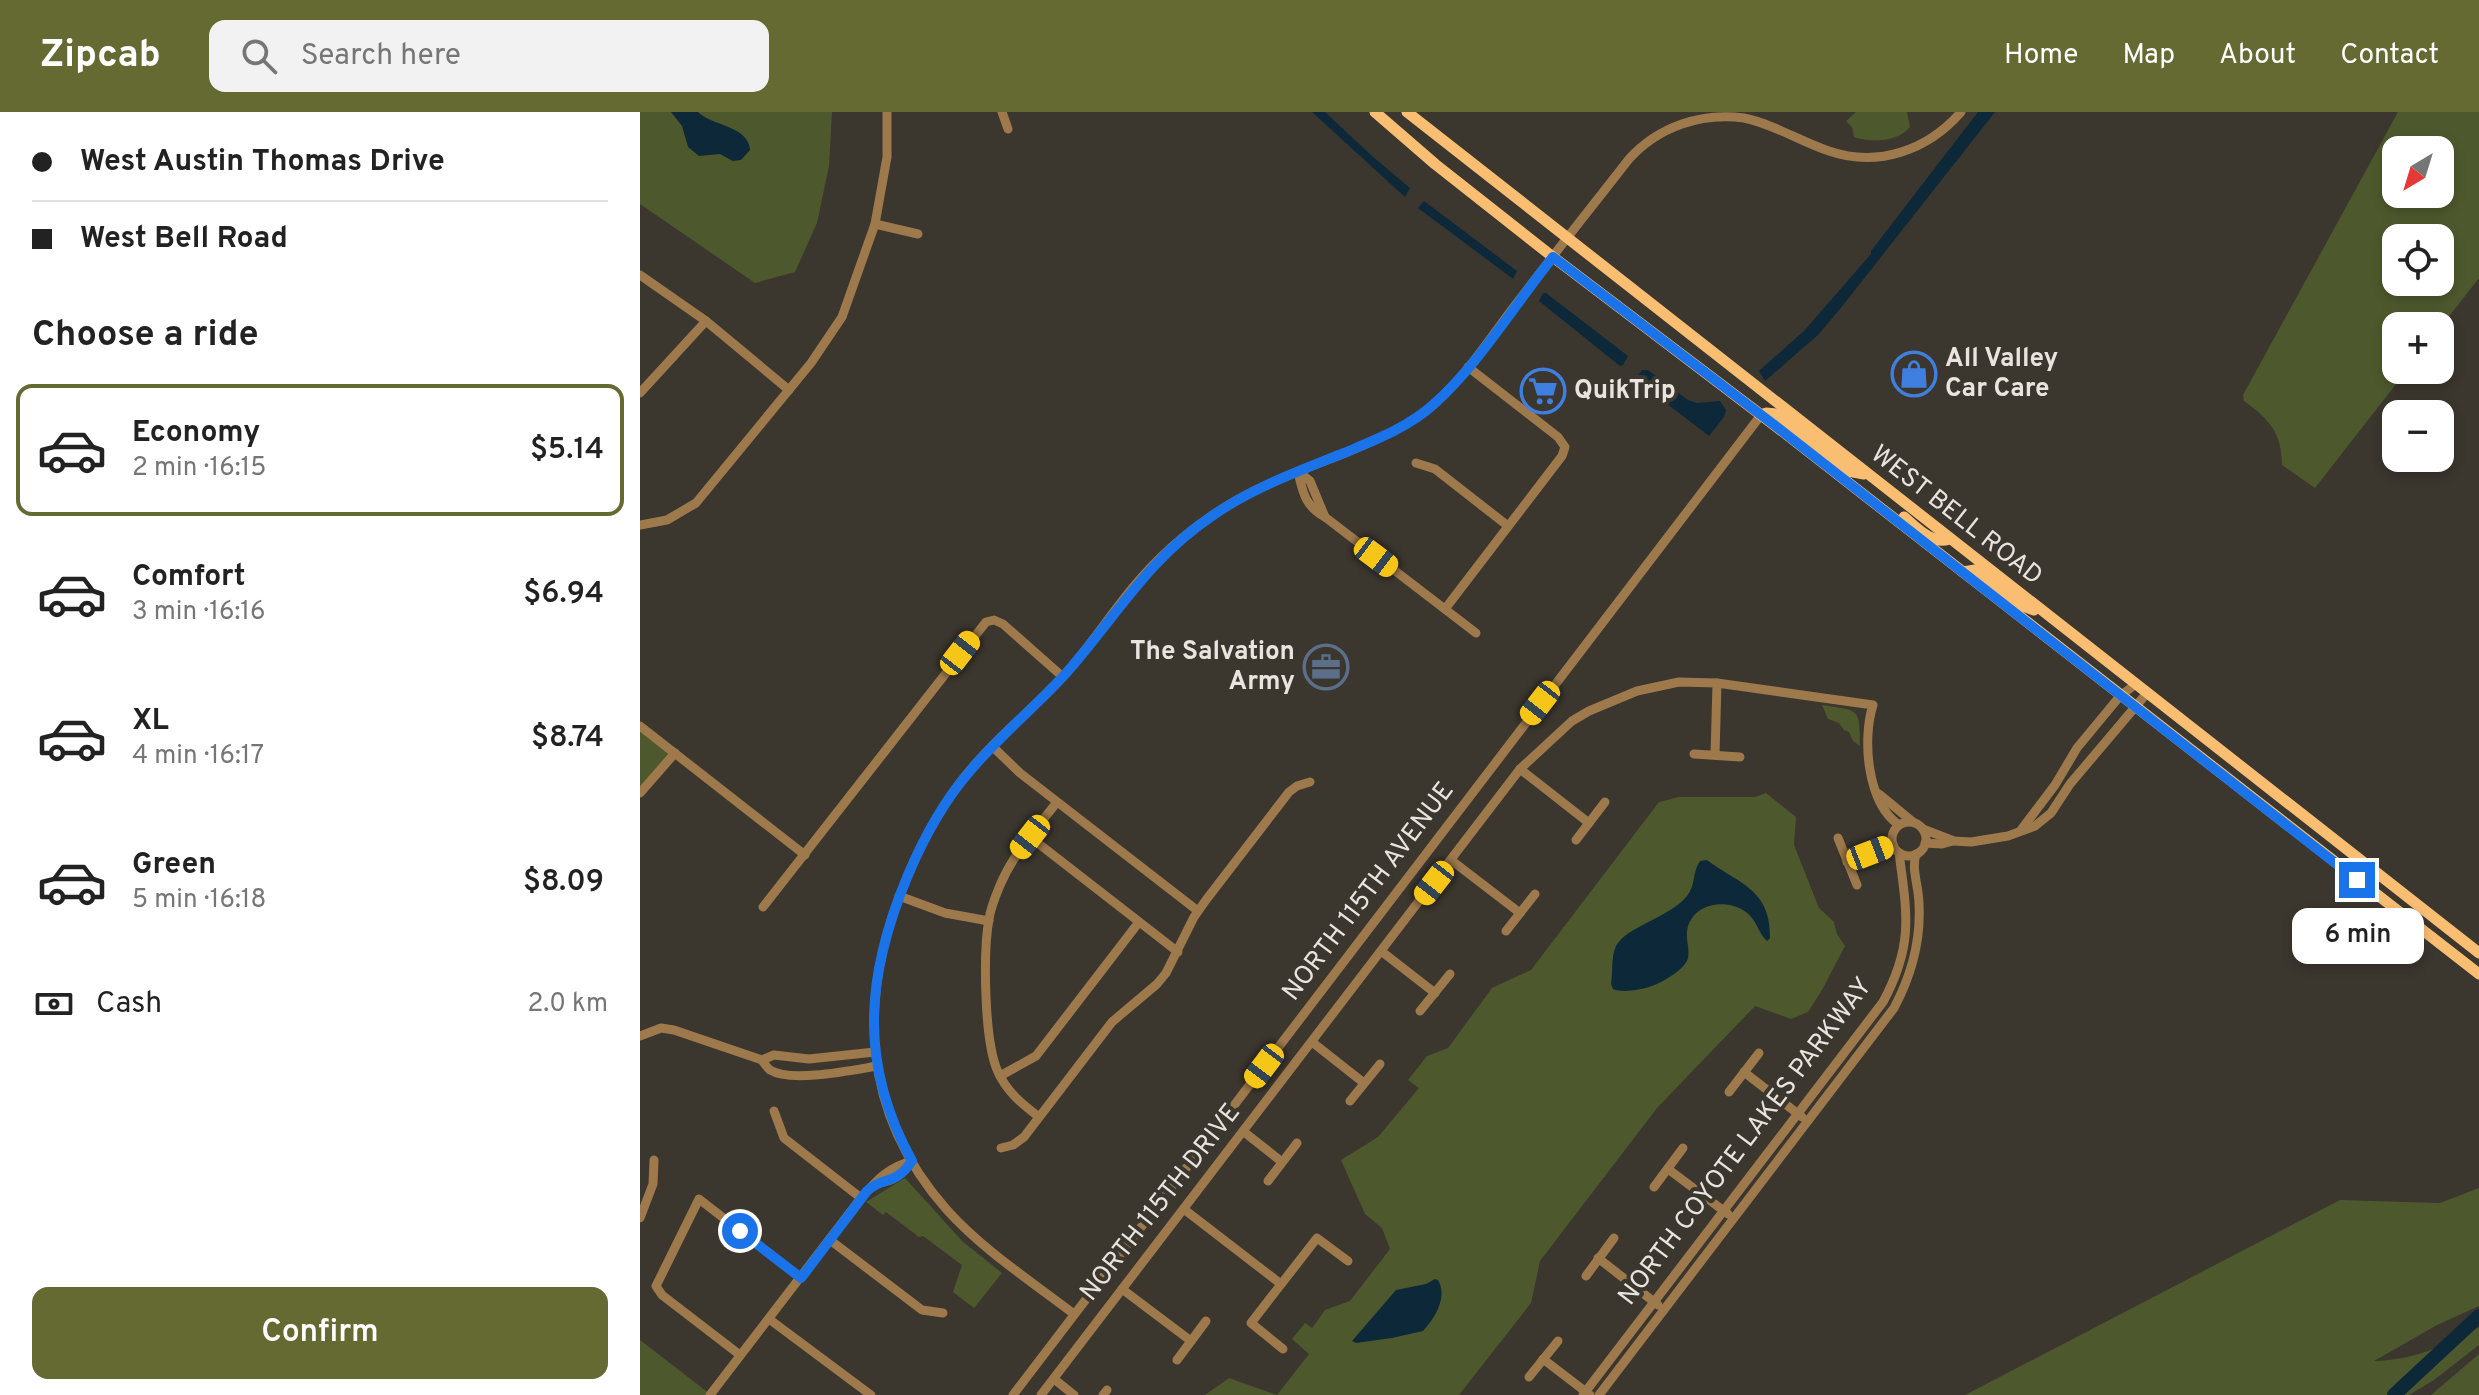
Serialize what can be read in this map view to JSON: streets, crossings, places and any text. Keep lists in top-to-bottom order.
{
  "streets": {
    "main road": ["WEST BELL ROAD"],
    "street": ["NORTH 115TH AVENUE", "NORTH COYOTE LAKES PARKWAY", "NORTH 115TH DRIVE"]
  },
  "crossings": [
    ["WEST BELL ROAD", "NORTH 115TH AVENUE"]
  ],
  "places": {
    "shop": ["All Valley Car Care"],
    "supermarket": ["QuikTrip"],
    "office": ["The Salvation Army"]
  },
  "north": "bottom left",
  "page": {
    "header": "Zipcab",
    "search": "Search here",
    "nav": [
      "Home",
      "Map",
      "About",
      "Contact"
    ],
    "banner": ["West Austin Thomas Drive", "West Bell Road"],
    "map_buttons": ["+", "−"],
    "heading": "Choose a ride",
    "list": [
      {
        "name": "Economy",
        "note": "2 min · 16:15",
        "value": "$5.14"
      },
      {
        "name": "Comfort",
        "note": "3 min · 16:16",
        "value": "$6.94"
      },
      {
        "name": "XL",
        "note": "4 min · 16:17",
        "value": "$8.74"
      },
      {
        "name": "Green",
        "note": "5 min · 16:18",
        "value": "$8.09"
      }
    ],
    "bubble": "6 min",
    "pay": ["Cash", "2.0 km"],
    "buttons": "Confirm"
  }
}
